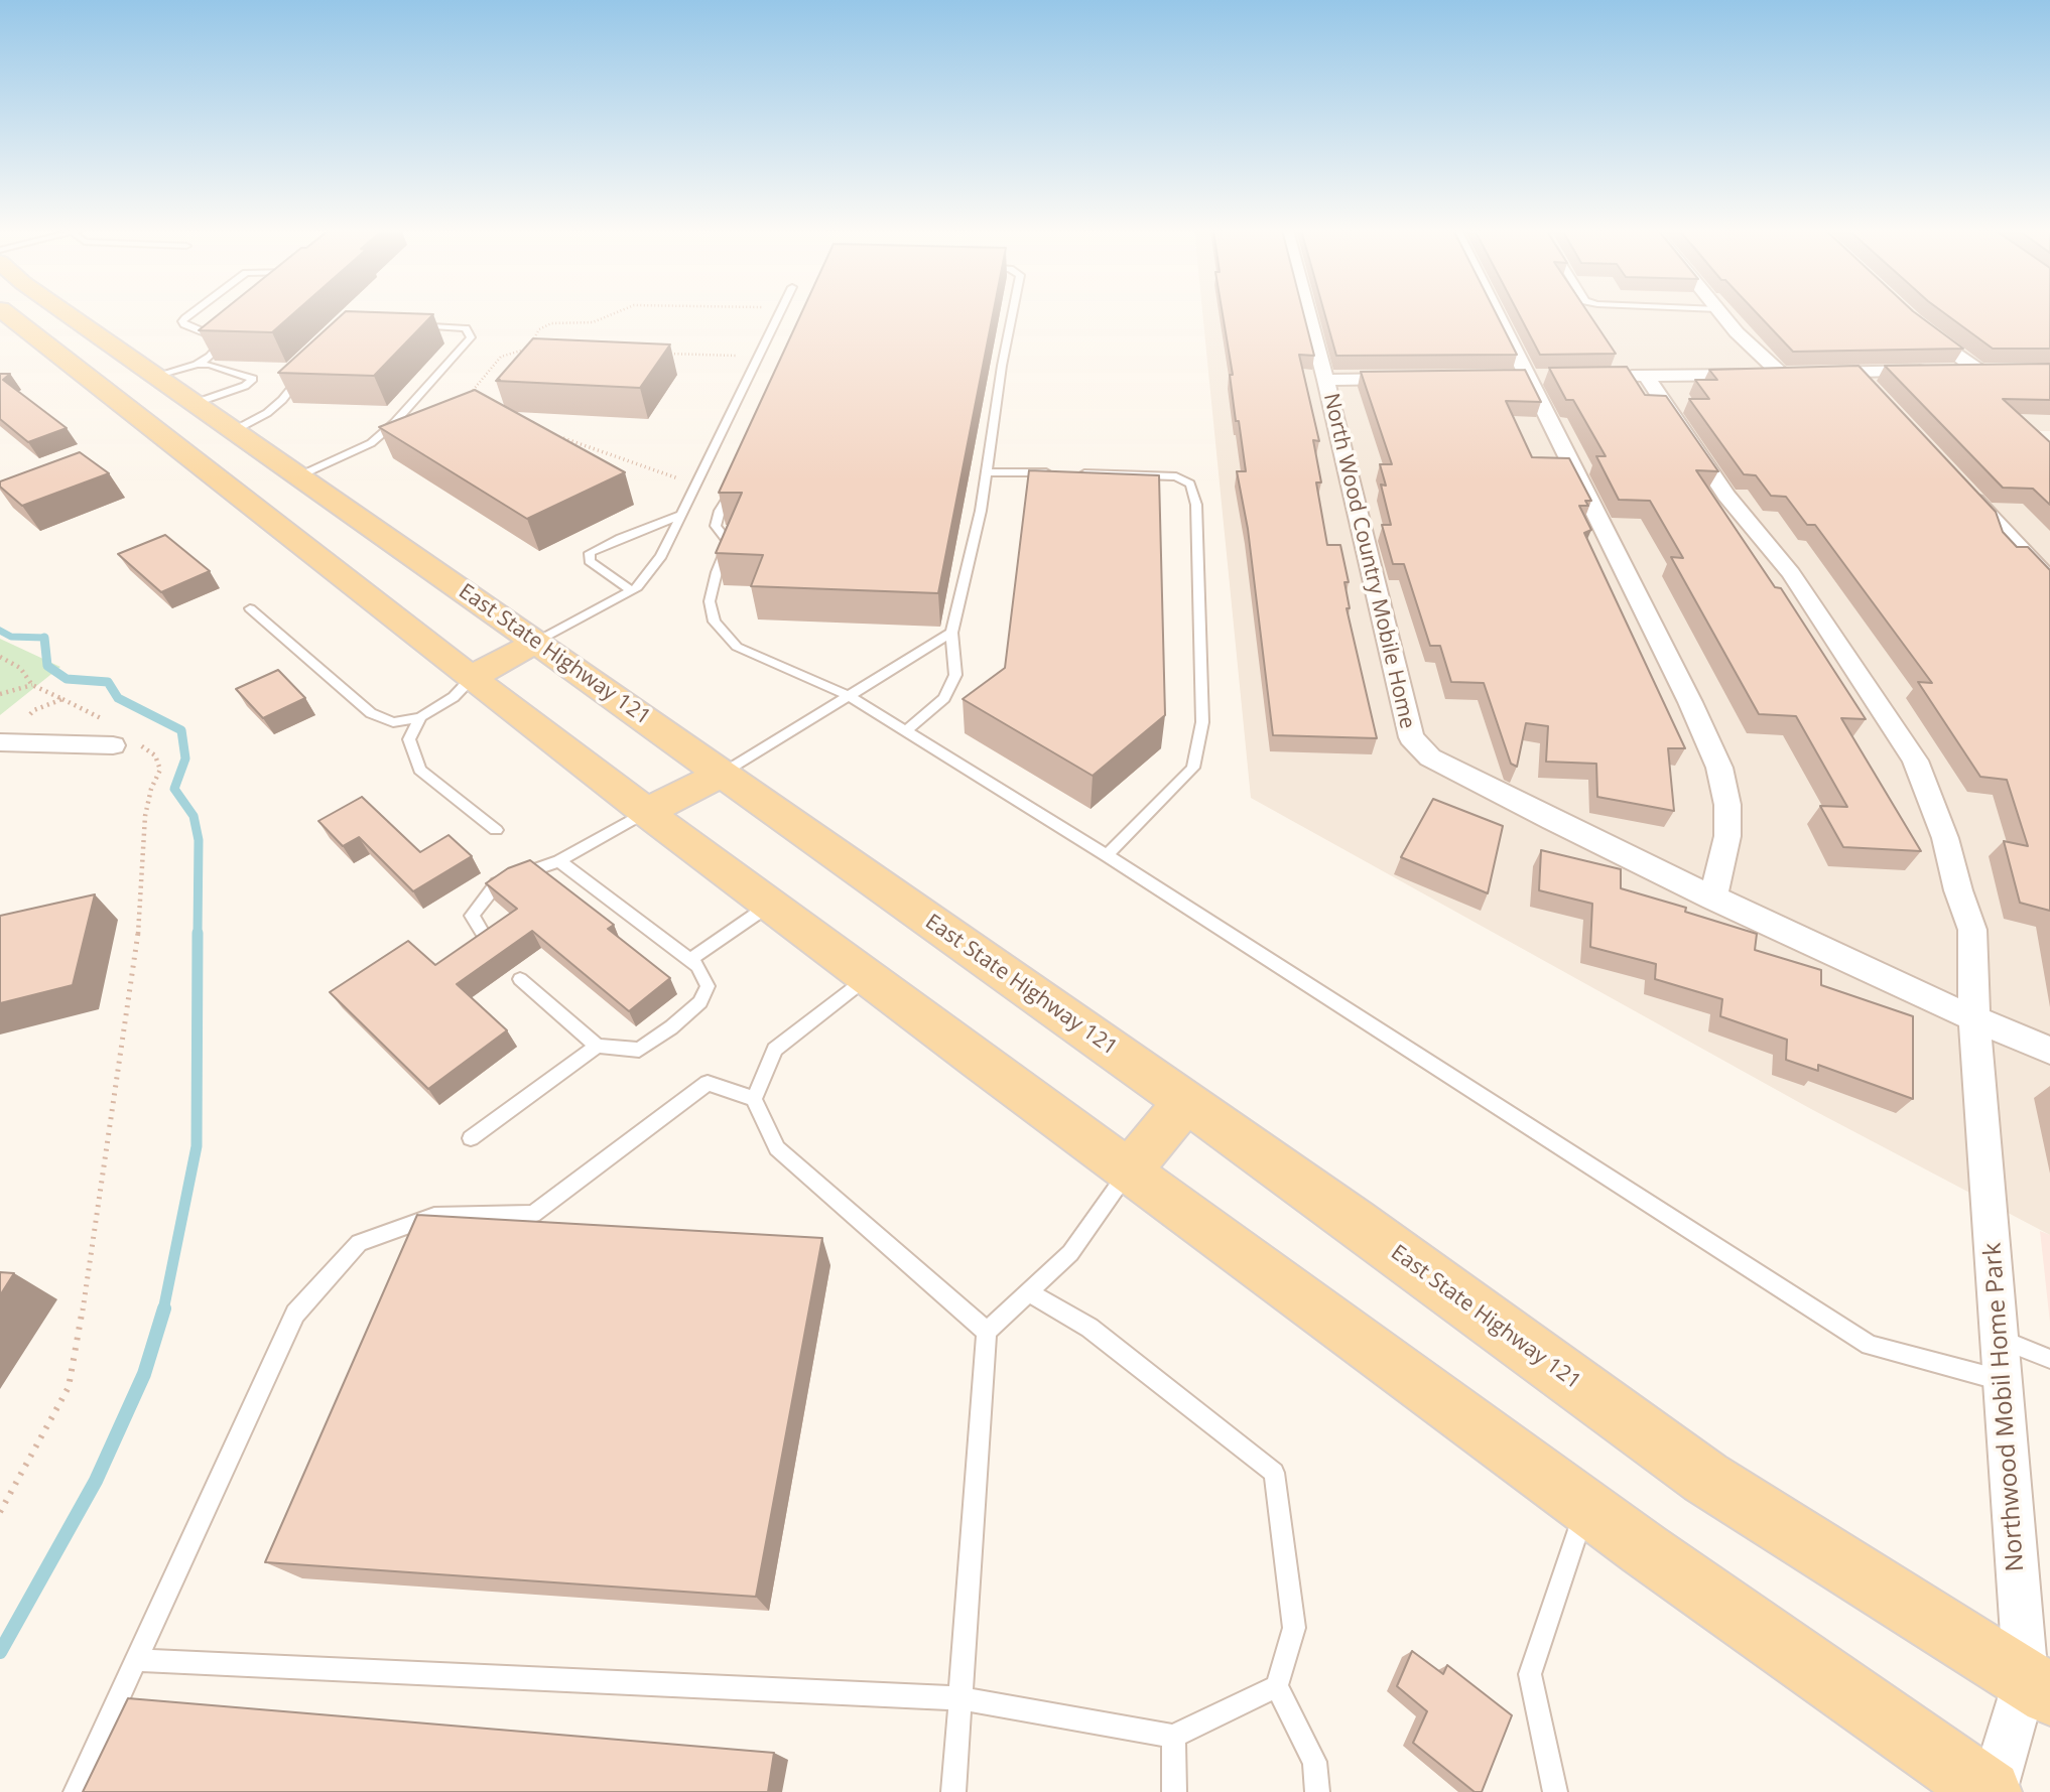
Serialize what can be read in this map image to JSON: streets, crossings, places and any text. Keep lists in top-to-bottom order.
{
  "streets": {
    "main road": ["East State Highway 121"],
    "street": ["North Wood Country Mobile Home", "Northwood Mobil Home Park"]
  },
  "crossings": [
    ["North Wood Country Mobile Home", "Northwood Mobil Home Park"],
    ["East State Highway 121", "Northwood Mobil Home Park"]
  ]
}
